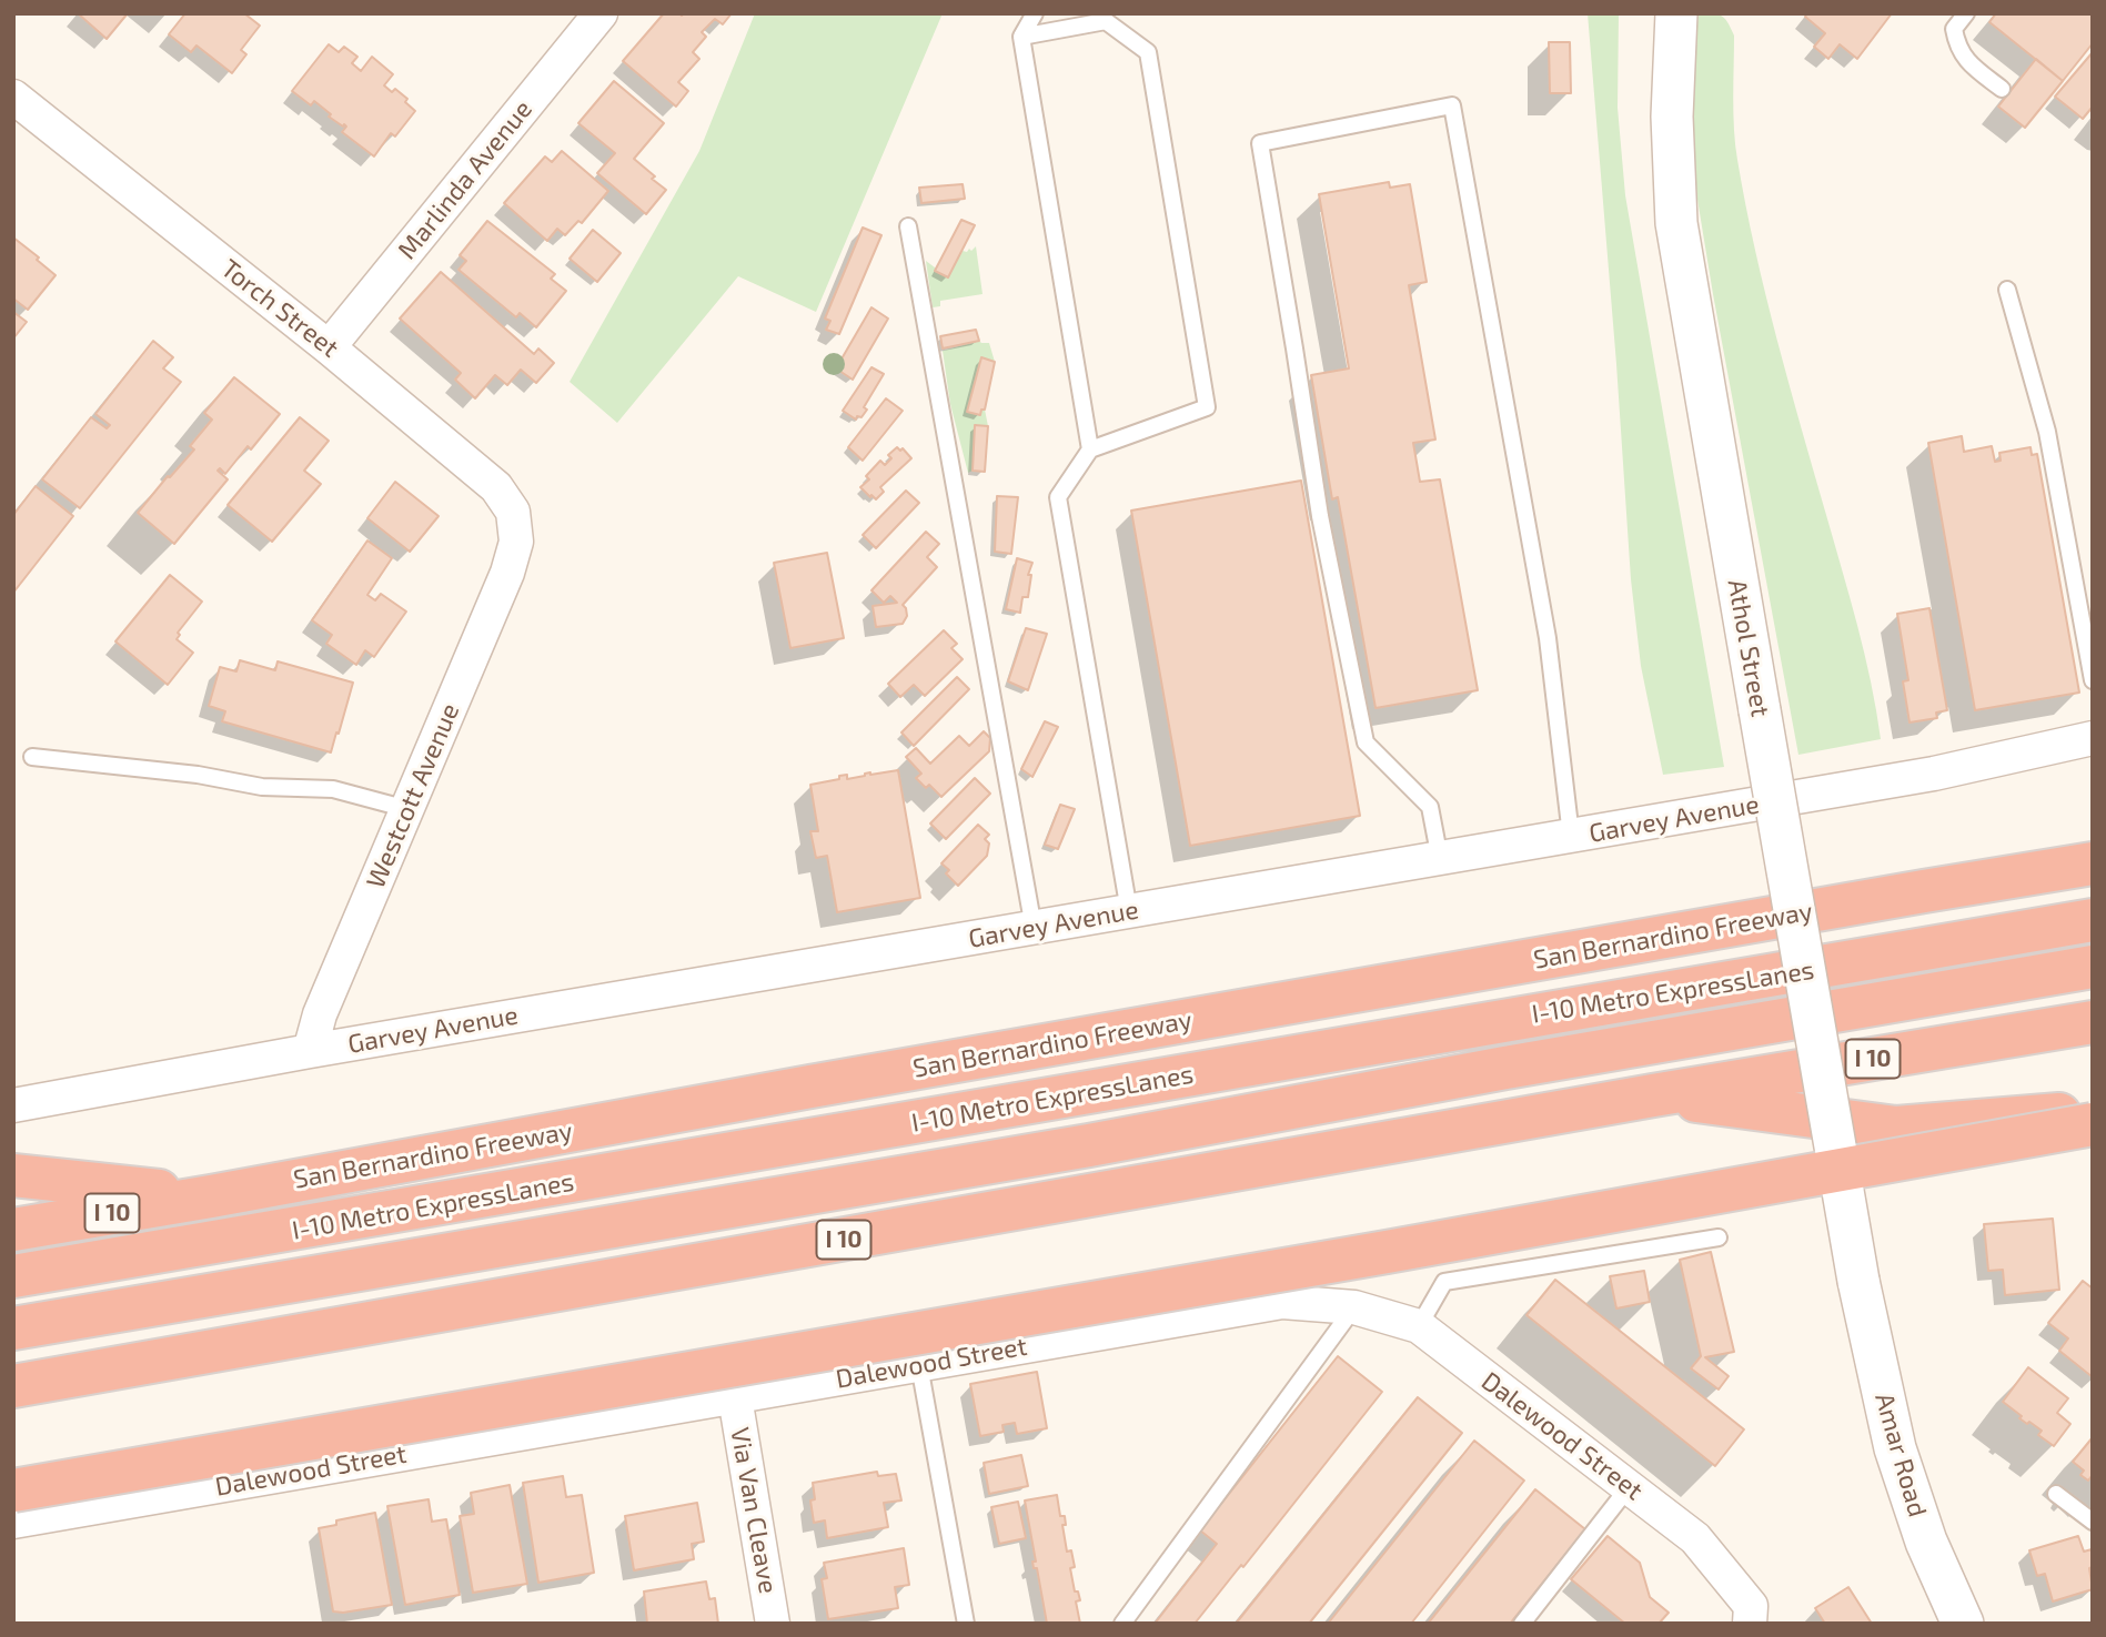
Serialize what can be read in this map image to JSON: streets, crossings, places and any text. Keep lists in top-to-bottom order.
{
  "streets": {
    "highway": ["San Bernardino Freeway", "I-10 Metro ExpressLanes", "I 10"],
    "street": [
      "Marlinda Avenue",
      "Torch Street",
      "Athol Street",
      "Westcott Avenue",
      "Garvey Avenue",
      "Dalewood Street",
      "Amar Road",
      "Via Van Cleave"
    ]
  },
  "crossings": [
    ["Marlinda Avenue", "Torch Street"],
    ["Torch Street", "Westcott Avenue"],
    ["Athol Street", "Amar Road"],
    ["Westcott Avenue", "Garvey Avenue"],
    ["Dalewood Street", "Via Van Cleave"]
  ]
}
